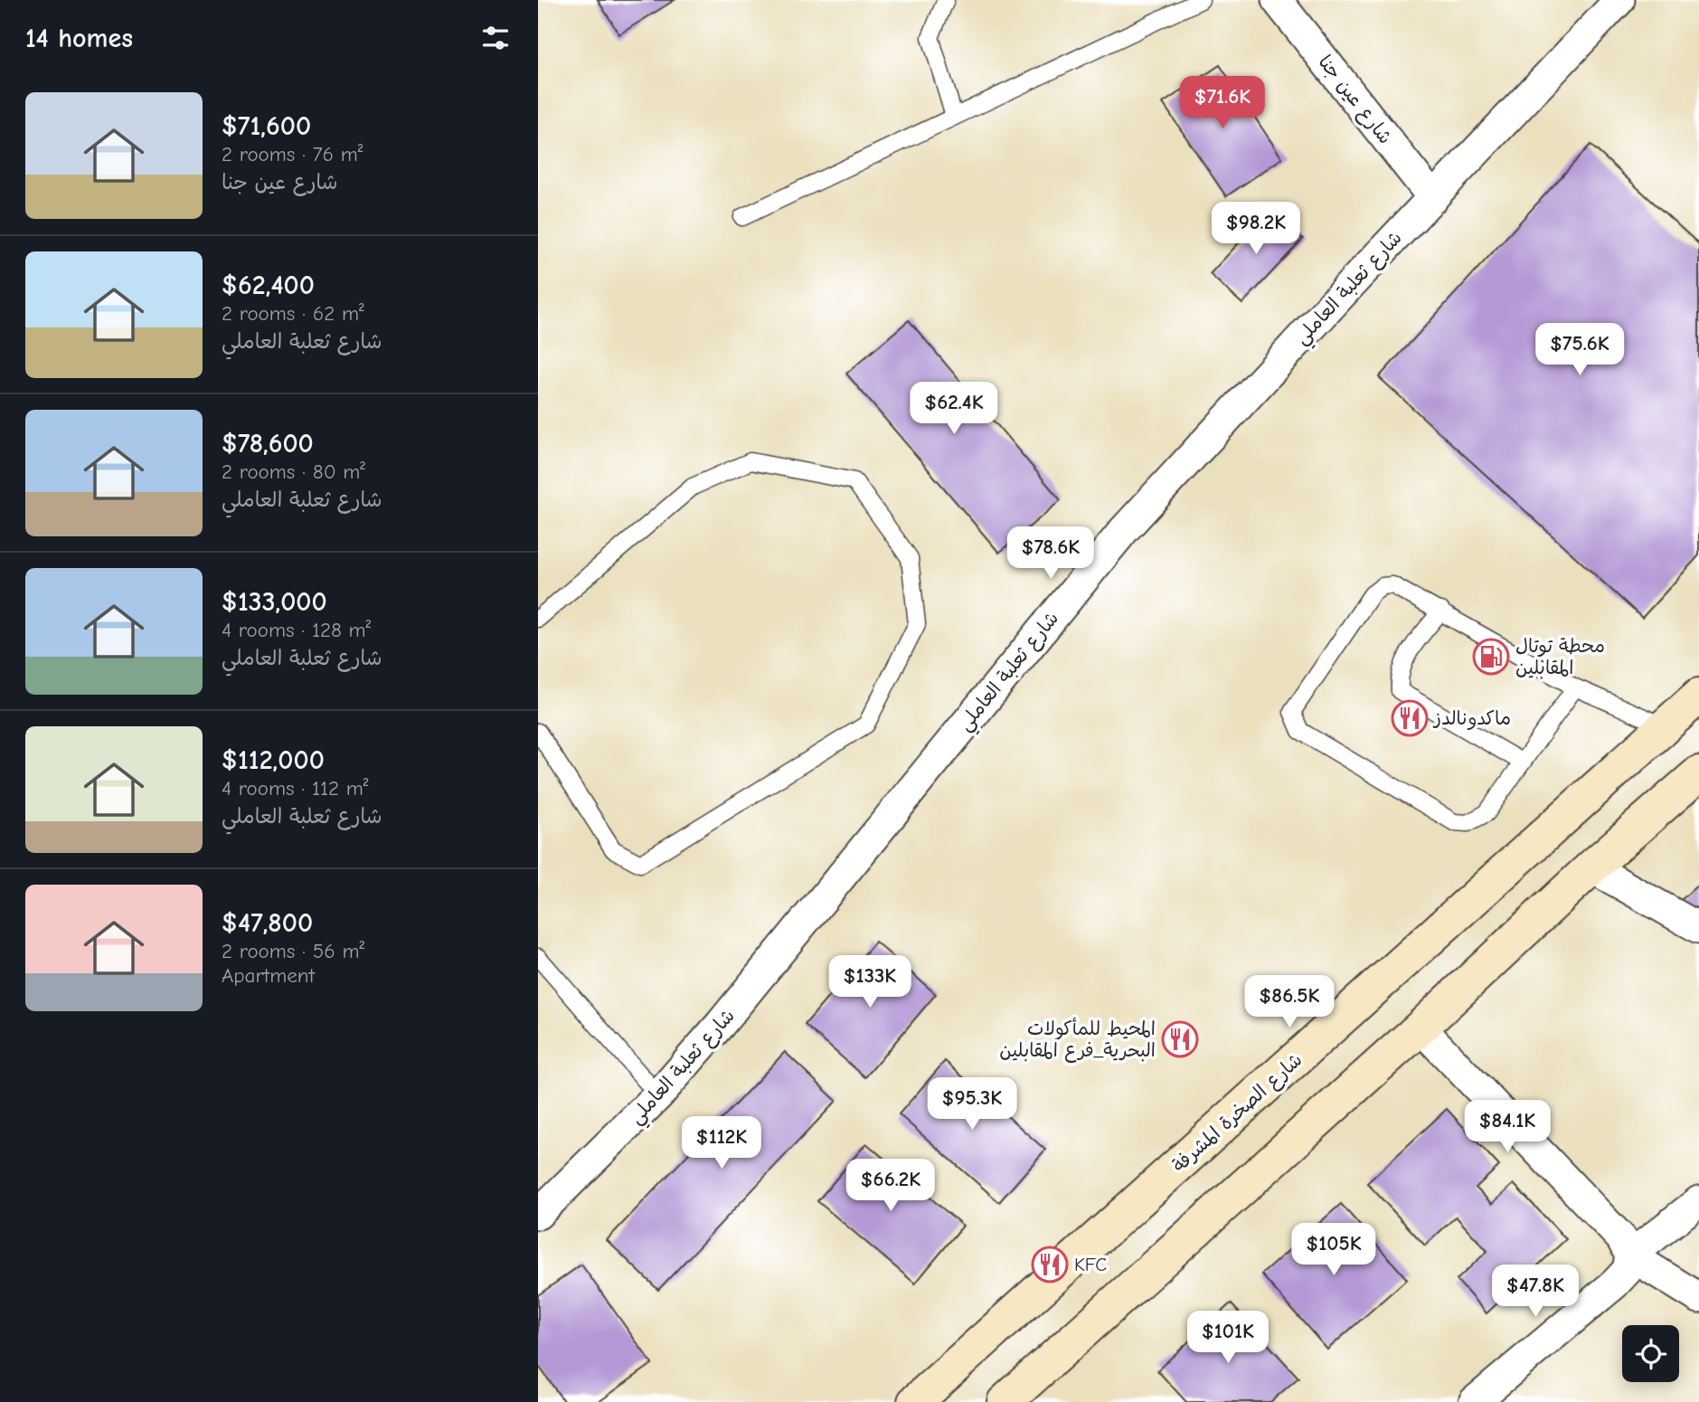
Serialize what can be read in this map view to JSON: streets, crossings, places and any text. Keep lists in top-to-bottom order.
{
  "streets": {
    "main road": ["شارع الصخرة المشرفة"],
    "street": ["شارع عين جنا", "شارع ثعلبة العاملي"]
  },
  "crossings": [
    ["شارع عين جنا", "شارع ثعلبة العاملي"]
  ],
  "places": {
    "fuel station": ["محطة توتال المقابلين"],
    "restaurant": ["ماكدونالدز", "المحيط للمأكولات البحرية_فرع المقابلين", "KFC"]
  },
  "page": {
    "heading": "14 homes",
    "list": [
      {
        "name": "$71,600",
        "note": "2 rooms · 76 m² · شارع عين جنا"
      },
      {
        "name": "$62,400",
        "note": "2 rooms · 62 m² · شارع ثعلبة العاملي"
      },
      {
        "name": "$78,600",
        "note": "2 rooms · 80 m² · شارع ثعلبة العاملي"
      },
      {
        "name": "$133,000",
        "note": "4 rooms · 128 m² · شارع ثعلبة العاملي"
      },
      {
        "name": "$112,000",
        "note": "4 rooms · 112 m² · شارع ثعلبة العاملي"
      },
      {
        "name": "$47,800",
        "note": "2 rooms · 56 m² · Apartment"
      }
    ],
    "price": [
      "$71.6K",
      "$98.2K",
      "$75.6K",
      "$62.4K",
      "$78.6K",
      "$133K",
      "$86.5K",
      "$95.3K",
      "$84.1K",
      "$112K",
      "$66.2K",
      "$105K",
      "$47.8K",
      "$101K"
    ]
  }
}
